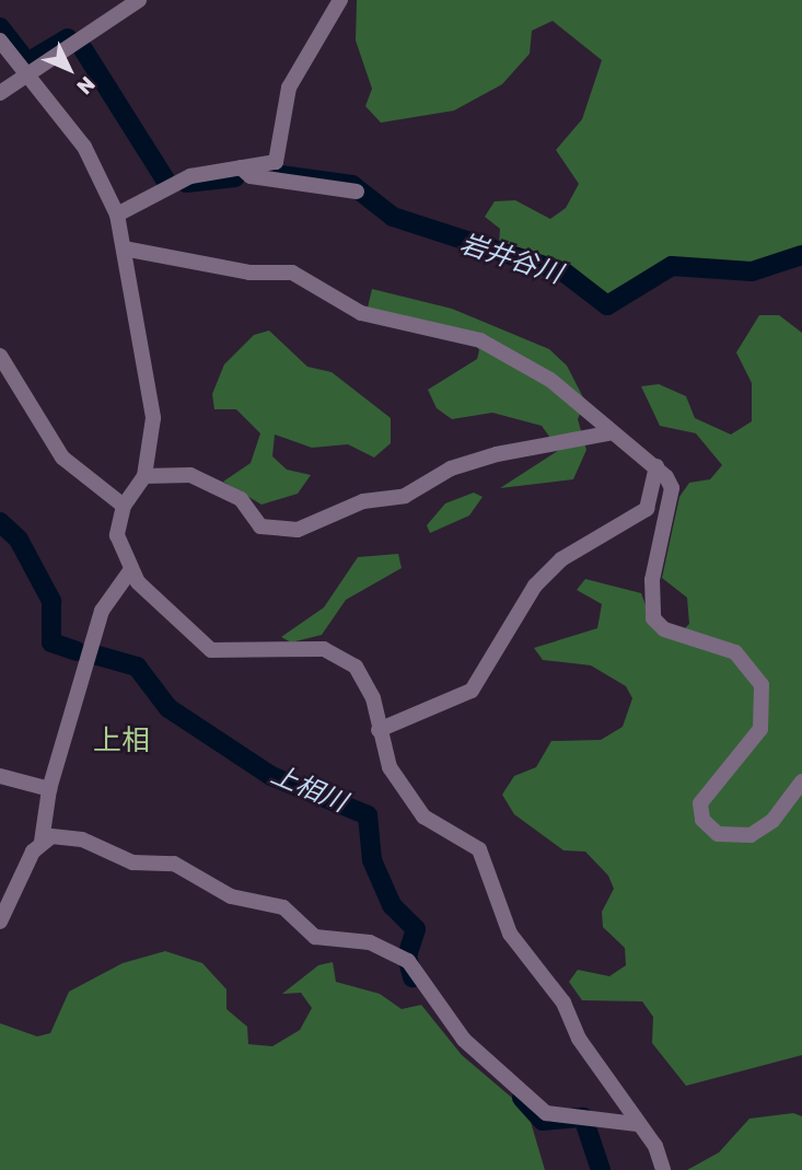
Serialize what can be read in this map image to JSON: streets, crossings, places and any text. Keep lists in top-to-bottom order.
{
  "districts": ["上相"],
  "water": ["岩井谷川", "上相川"],
  "north": "bottom right"
}
